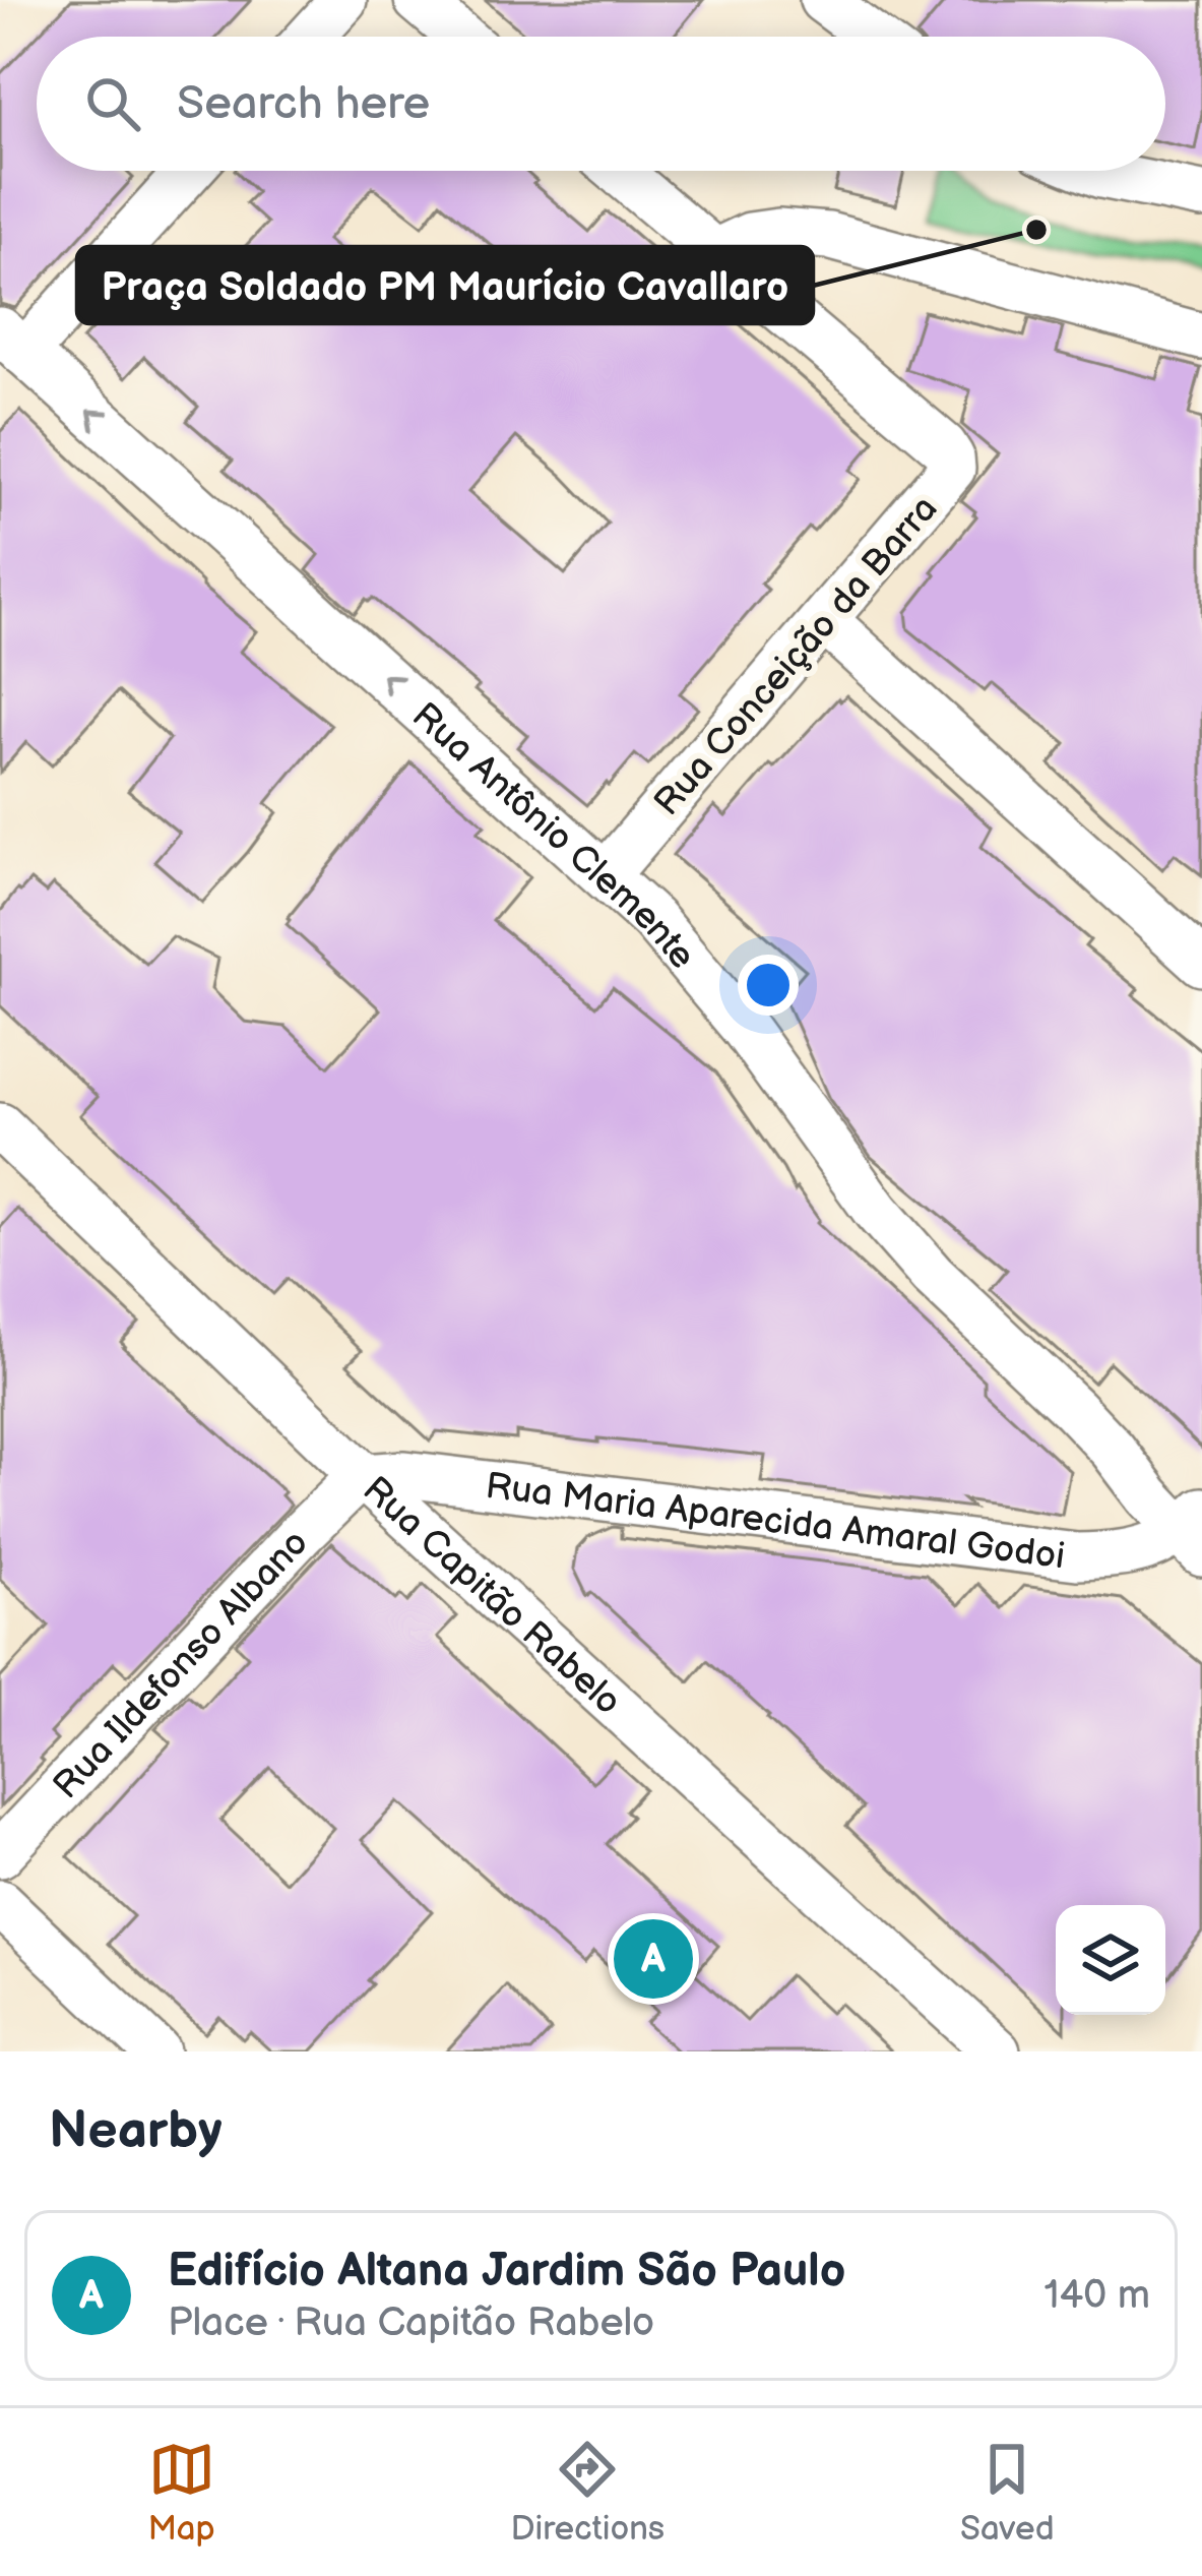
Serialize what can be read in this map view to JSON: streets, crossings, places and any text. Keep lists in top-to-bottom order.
{
  "streets": {
    "street": [
      "Rua Conceição da Barra",
      "Rua Antônio Clemente",
      "Rua Maria Aparecida Amaral Godoi",
      "Rua Capitão Rabelo",
      "Rua Ildefonso Albano"
    ]
  },
  "crossings": [
    ["Rua Conceição da Barra", "Rua Antônio Clemente"],
    ["Rua Antônio Clemente", "Rua Maria Aparecida Amaral Godoi"],
    ["Rua Maria Aparecida Amaral Godoi", "Rua Capitão Rabelo"],
    ["Rua Maria Aparecida Amaral Godoi", "Rua Ildefonso Albano"],
    ["Rua Capitão Rabelo", "Rua Ildefonso Albano"]
  ],
  "one_way": ["Rua Antônio Clemente"],
  "places": ["Praça Soldado PM Maurício Cavallaro"],
  "page": {
    "search": "Search here",
    "pins": "A",
    "heading": "Nearby",
    "list": [
      {
        "mark": "A",
        "name": "Edifício Altana Jardim São Paulo",
        "note": "Place · Rua Capitão Rabelo",
        "value": "140 m"
      }
    ],
    "nav": ["Map", "Directions", "Saved"]
  }
}
